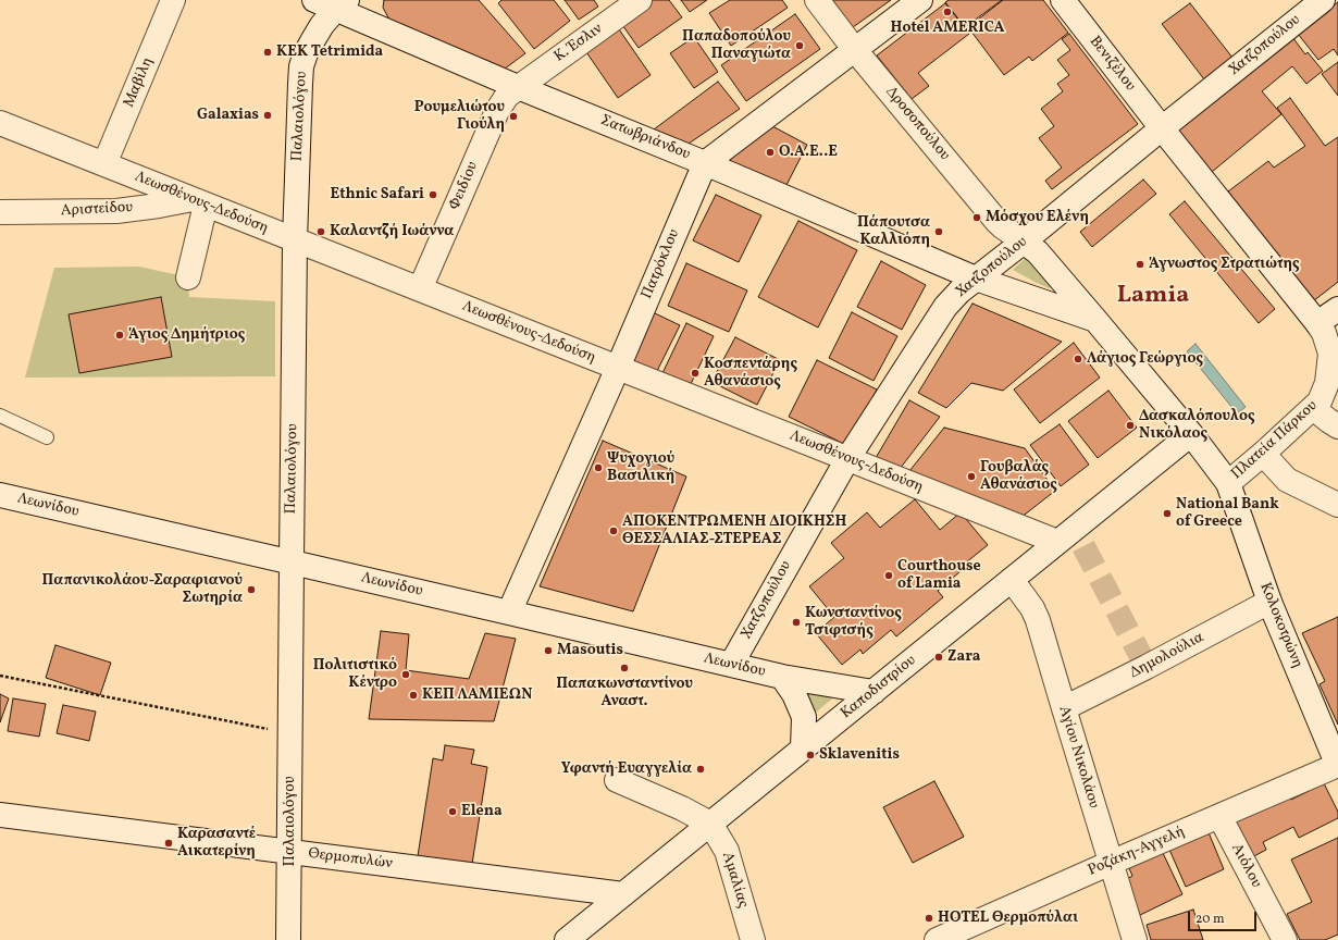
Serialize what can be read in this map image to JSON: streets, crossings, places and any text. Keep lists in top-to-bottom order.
{
  "streets": {
    "street": [
      "K. Έσλιν",
      "Χατζοπούλου",
      "Βενιζέλου",
      "Μαβίλη",
      "Παλαιολόγου",
      "Δροσοπούλου",
      "Σατωβριάνδου",
      "Φειδίου",
      "Λεωσθένους-Δεδούση",
      "Αριστείδου",
      "Πατρόκλου",
      "Πλατεία Πάρκου",
      "Λεωνίδου",
      "Κολοκοτρώνη",
      "Δημολούλια",
      "Καποδιστρίου",
      "Αγίου Νικολάου",
      "Ροζάκη-Αγγελή",
      "Θερμοπυλών",
      "Αιόλου",
      "Αμαλίας"
    ]
  },
  "crossings": [
    ["K. Έσλιν", "Σατωβριάνδου"],
    ["K. Έσλιν", "Φειδίου"],
    ["Χατζοπούλου", "Βενιζέλου"],
    ["Χατζοπούλου", "Δροσοπούλου"],
    ["Χατζοπούλου", "Σατωβριάνδου"],
    ["Χατζοπούλου", "Λεωσθένους-Δεδούση"],
    ["Χατζοπούλου", "Λεωνίδου"],
    ["Βενιζέλου", "Πλατεία Πάρκου"],
    ["Μαβίλη", "Λεωσθένους-Δεδούση"],
    ["Παλαιολόγου", "Σατωβριάνδου"],
    ["Παλαιολόγου", "Λεωσθένους-Δεδούση"],
    ["Παλαιολόγου", "Λεωνίδου"],
    ["Παλαιολόγου", "Θερμοπυλών"],
    ["Δροσοπούλου", "Σατωβριάνδου"],
    ["Δροσοπούλου", "Πατρόκλου"],
    ["Δροσοπούλου", "Κολοκοτρώνη"],
    ["Σατωβριάνδου", "Φειδίου"],
    ["Σατωβριάνδου", "Πατρόκλου"],
    ["Σατωβριάνδου", "Κολοκοτρώνη"],
    ["Φειδίου", "Λεωσθένους-Δεδούση"],
    ["Λεωσθένους-Δεδούση", "Αριστείδου"],
    ["Λεωσθένους-Δεδούση", "Πατρόκλου"],
    ["Λεωσθένους-Δεδούση", "Καποδιστρίου"],
    ["Πατρόκλου", "Λεωνίδου"],
    ["Πλατεία Πάρκου", "Κολοκοτρώνη"],
    ["Λεωνίδου", "Καποδιστρίου"],
    ["Κολοκοτρώνη", "Δημολούλια"],
    ["Κολοκοτρώνη", "Καποδιστρίου"],
    ["Κολοκοτρώνη", "Ροζάκη-Αγγελή"],
    ["Δημολούλια", "Αγίου Νικολάου"],
    ["Καποδιστρίου", "Αγίου Νικολάου"],
    ["Καποδιστρίου", "Θερμοπυλών"],
    ["Καποδιστρίου", "Αμαλίας"],
    ["Αγίου Νικολάου", "Ροζάκη-Αγγελή"],
    ["Ροζάκη-Αγγελή", "Αιόλου"]
  ],
  "districts": ["Lamia"],
  "places": [
    "Hotel AMERICA",
    "Παπαδοπούλου Παναγιώτα",
    "KEK Tetrimida",
    "Galaxias",
    "Ρουμελιώτου Γιούλη",
    "O.A.E..E",
    "Ethnic Safari",
    "Μόσχου Ελένη",
    "Καλαντζή Ιωάννα",
    "Πάπουτσα Καλλιόπη",
    "Άγνωστος Στρατιώτης",
    "Άγιος Δημήτριος",
    "Λάγιος Γεώργιος",
    "Κοσπεντάρης Αθανάσιος",
    "Δασκαλόπουλος Νικόλαος",
    "Ψυχογιού Βασιλική",
    "Γουβαλάς Αθανάσιος",
    "National Bank of Greece",
    "ΑΠΟΚΕΝΤΡΩΜΕΝΗ ΔΙΟΙΚΗΣΗ ΘΕΣΣΑΛΙΑΣ-ΣΤΕΡΕΑΣ",
    "Courthouse of Lamia",
    "Παπανικολάου-Σαραφιανού Σωτηρία",
    "Κωνσταντίνος Τσιφτσής",
    "Masoutis",
    "Zara",
    "Παπακωνσταντίνου Αναστ.",
    "Πολιτιστικό Κέντρο",
    "ΚΕΠ ΛΑΜΙΕΩΝ",
    "Sklavenitis",
    "Υφαντή Ευαγγελία",
    "Elena",
    "Καρασαντέ Αικατερίνη",
    "HOTEL Θερμοπύλαι"
  ],
  "scale_bar": "20 m"
}
